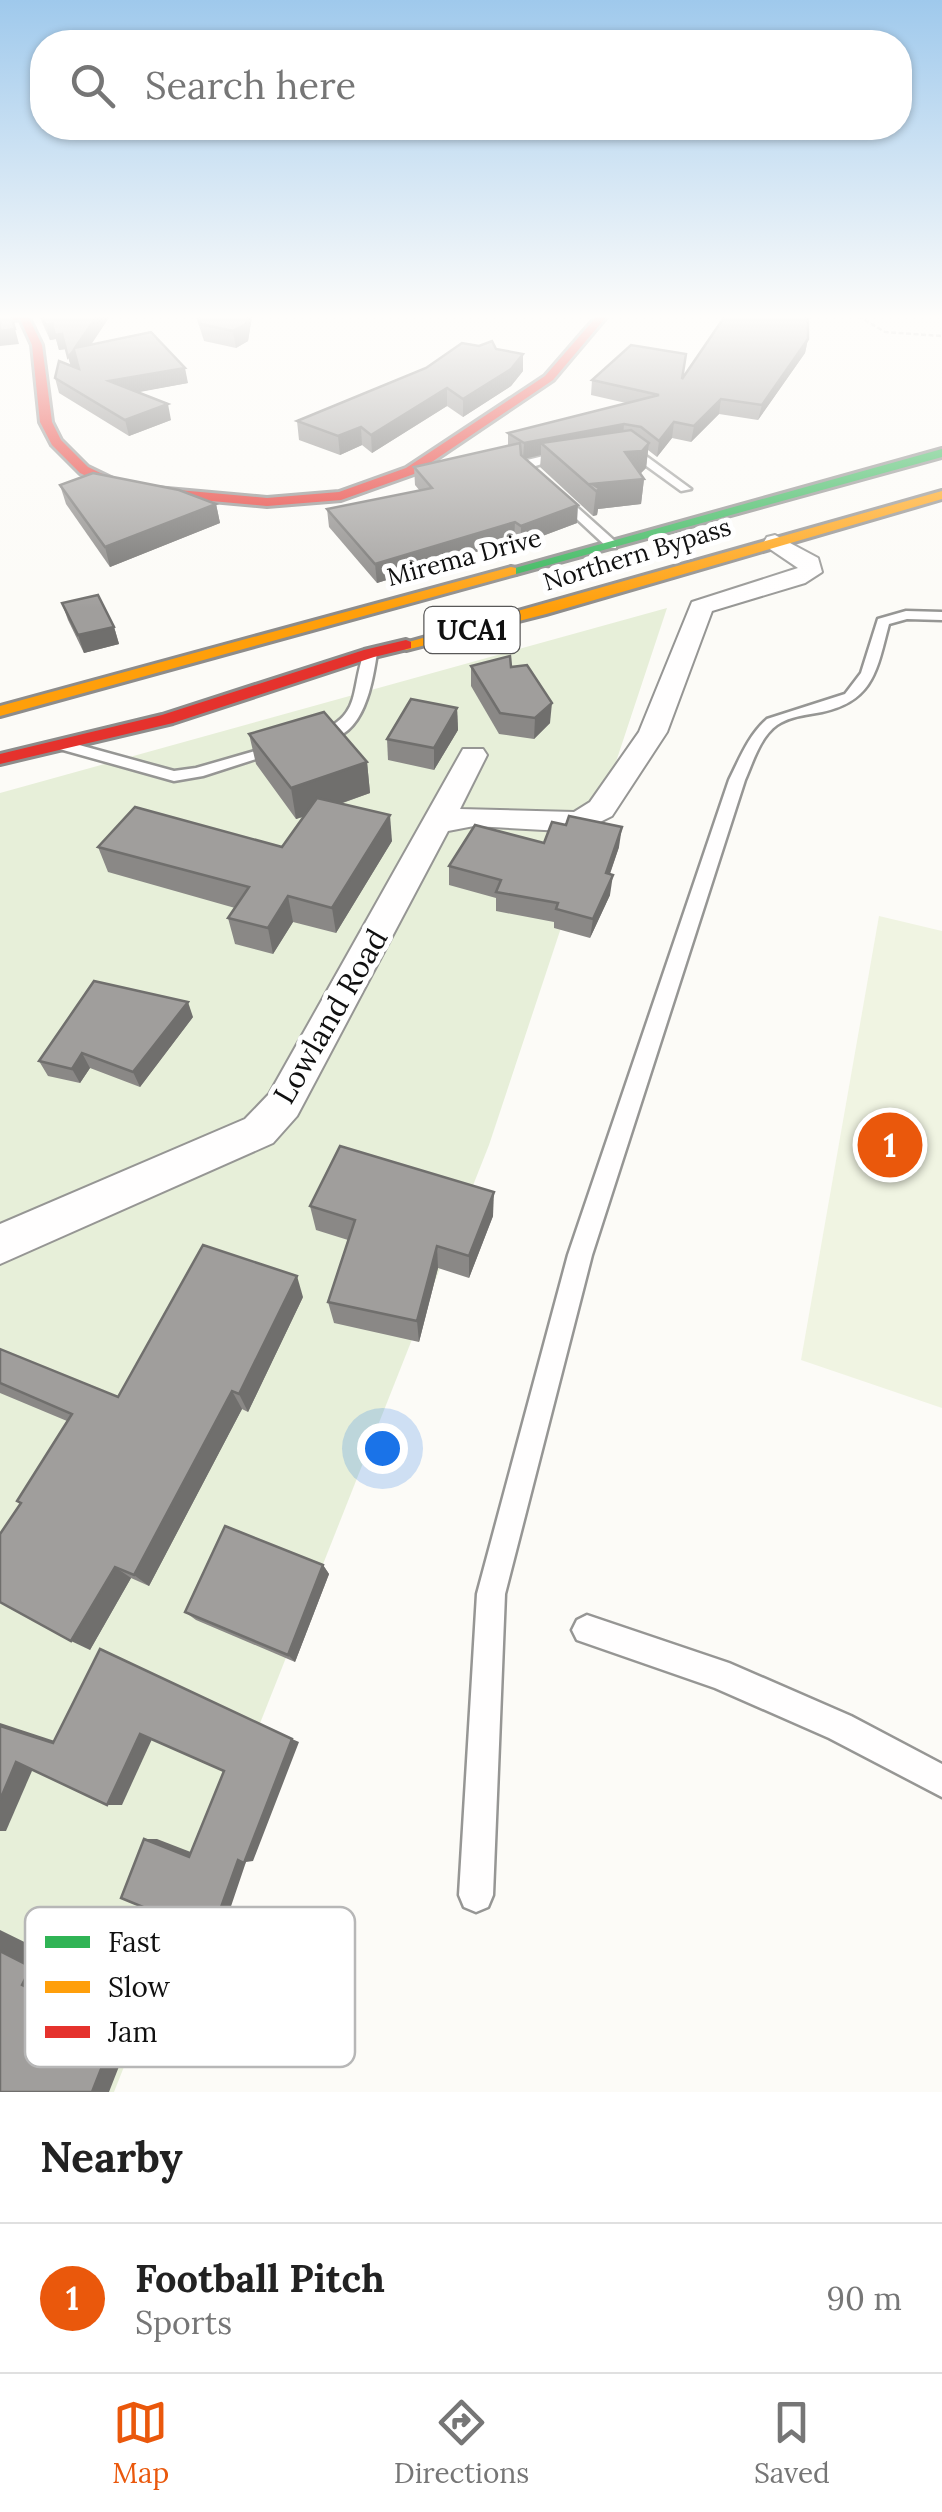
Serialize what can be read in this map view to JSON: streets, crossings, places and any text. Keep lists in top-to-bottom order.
{
  "streets": {
    "street": [
      "Northern Bypass",
      "Mirema Drive",
      "UCA1",
      "Lowland Road"
    ]
  },
  "legend": ["Fast", "Slow", "Jam"],
  "page": {
    "search": "Search here",
    "pins": "1",
    "heading": "Nearby",
    "list": [
      {
        "mark": "1",
        "name": "Football Pitch",
        "note": "Sports",
        "value": "90 m"
      }
    ],
    "nav": ["Map", "Directions", "Saved"]
  }
}
